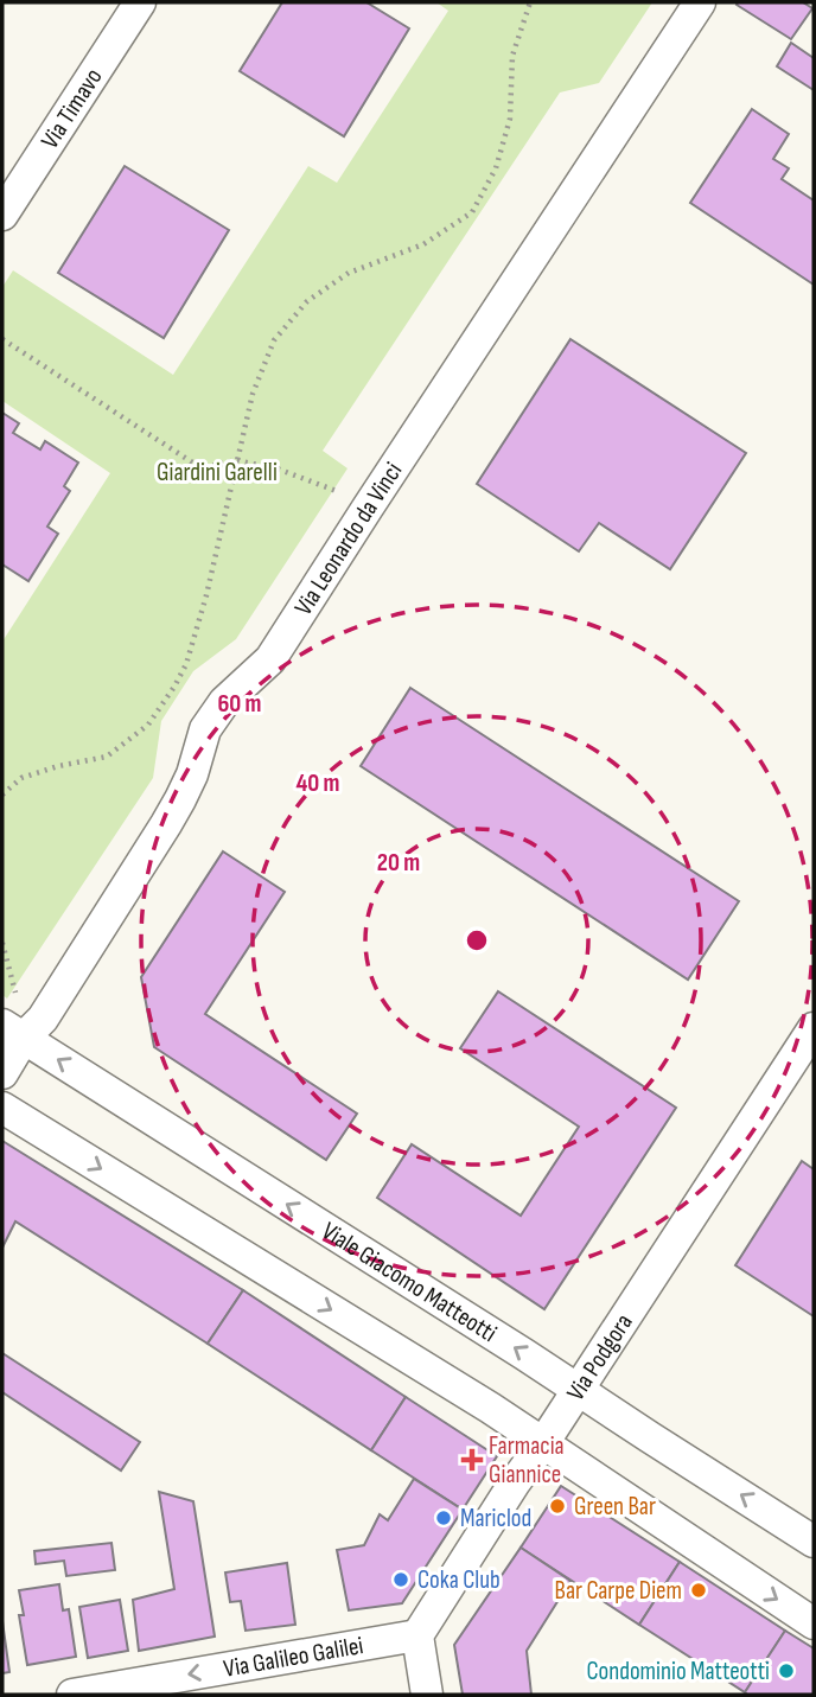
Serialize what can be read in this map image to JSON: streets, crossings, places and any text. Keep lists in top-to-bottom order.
{
  "streets": {
    "street": [
      "Via Timavo",
      "Via Leonardo da Vinci",
      "Viale Giacomo Matteotti",
      "Via Podgora",
      "Via Galileo Galilei"
    ]
  },
  "crossings": [
    ["Via Leonardo da Vinci", "Viale Giacomo Matteotti"],
    ["Viale Giacomo Matteotti", "Via Podgora"],
    ["Via Podgora", "Via Galileo Galilei"]
  ],
  "one_way": ["Via Galileo Galilei"],
  "parks": ["Giardini Garelli"],
  "places": {
    "health": ["Farmacia Giannice"],
    "other": [
      "Green Bar",
      "Mariclod",
      "Coka Club",
      "Bar Carpe Diem",
      "Condominio Matteotti"
    ]
  },
  "rings": ["60 m", "40 m", "20 m"]
}
